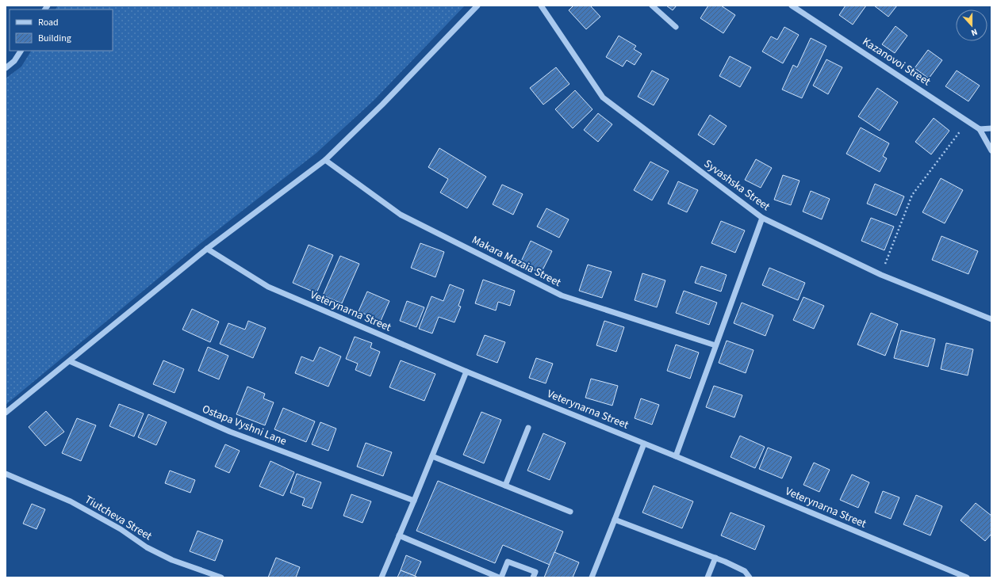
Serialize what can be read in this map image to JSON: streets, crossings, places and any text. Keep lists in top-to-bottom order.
{
  "streets": {
    "street": [
      "Kazanovoi Street",
      "Syvashska Street",
      "Makara Mazaia Street",
      "Veterynarna Street",
      "Ostapa Vyshni Lane",
      "Tiutcheva Street"
    ]
  },
  "legend": ["Road", "Building"],
  "north": "bottom"
}
